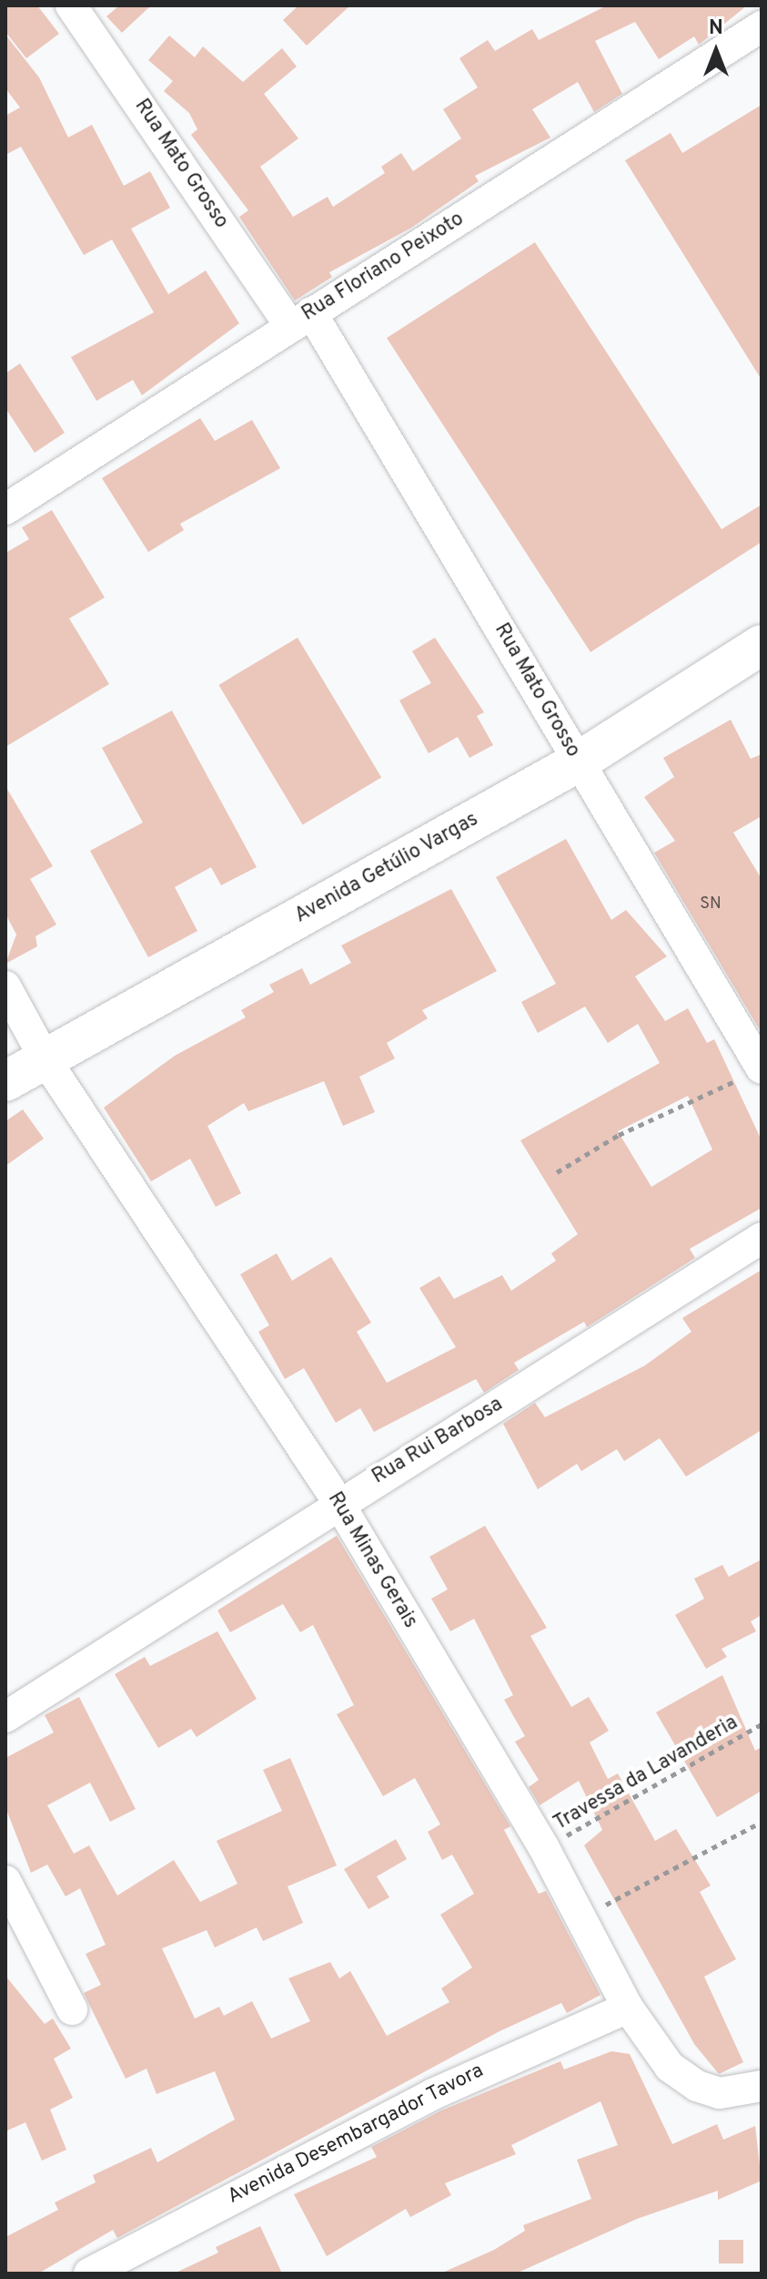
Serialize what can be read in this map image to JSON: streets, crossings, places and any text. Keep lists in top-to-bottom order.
{
  "streets": {
    "street": [
      "Rua Mato Grosso",
      "Rua Floriano Peixoto",
      "Avenida Getúlio Vargas",
      "Rua Rui Barbosa",
      "Rua Minas Gerais",
      "Avenida Desembargador Tavora"
    ],
    "path": ["Travessa da Lavanderia"]
  },
  "crossings": [
    ["Rua Mato Grosso", "Rua Floriano Peixoto"],
    ["Rua Mato Grosso", "Avenida Getúlio Vargas"],
    ["Avenida Getúlio Vargas", "Rua Minas Gerais"],
    ["Rua Rui Barbosa", "Rua Minas Gerais"],
    ["Rua Minas Gerais", "Travessa da Lavanderia"],
    ["Rua Minas Gerais", "Avenida Desembargador Tavora"]
  ],
  "house_numbers": ["SN"],
  "north": "top"
}
